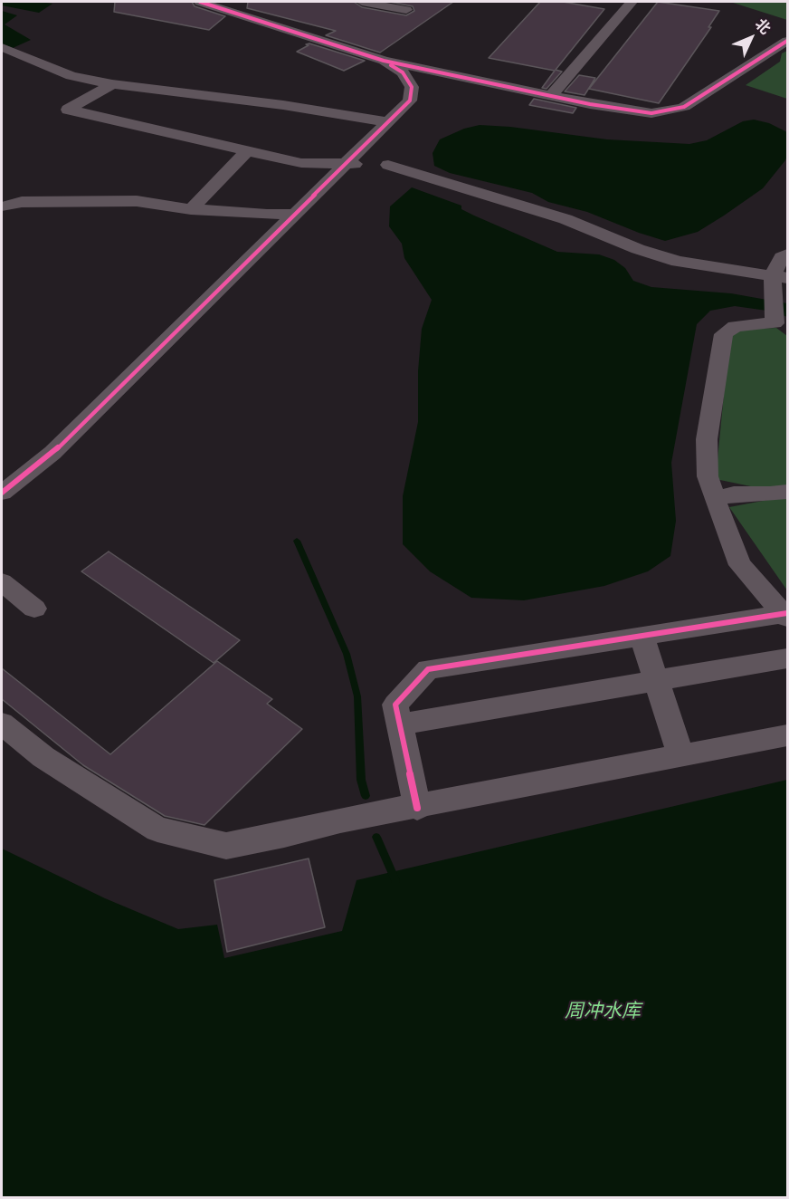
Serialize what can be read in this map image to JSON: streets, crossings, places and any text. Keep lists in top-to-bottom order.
{
  "water": ["周冲水库"],
  "north": "top right"
}
